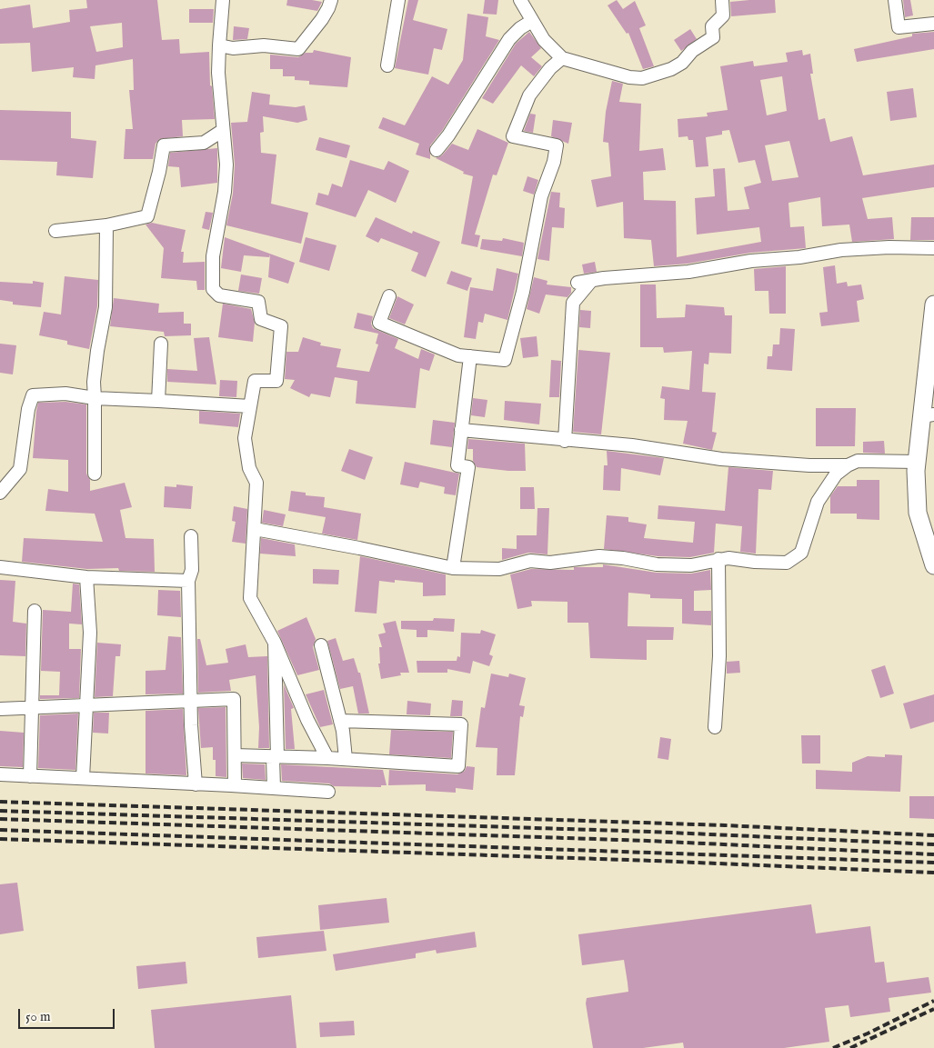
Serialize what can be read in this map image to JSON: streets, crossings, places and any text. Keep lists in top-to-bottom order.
{
  "scale_bar": "50 m"
}
